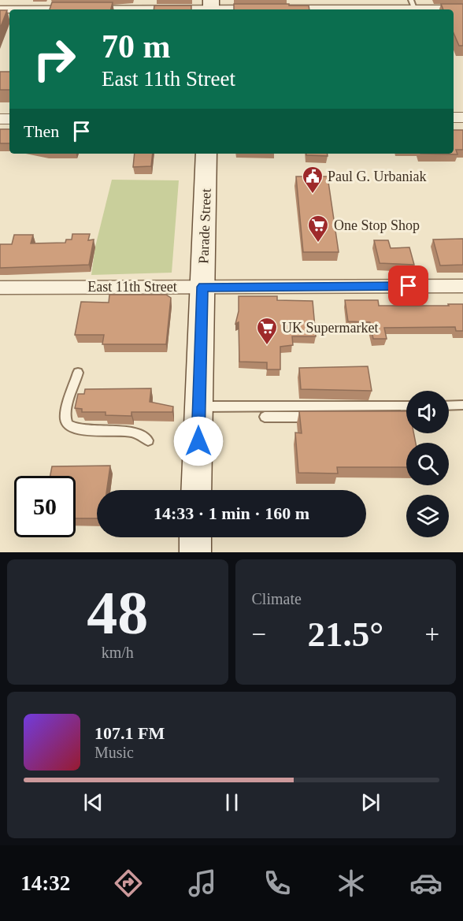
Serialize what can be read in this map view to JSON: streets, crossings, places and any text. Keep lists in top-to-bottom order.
{
  "streets": {
    "main road": ["Parade Street"],
    "street": ["East 11th Street"]
  },
  "crossings": [
    ["Parade Street", "East 11th Street"]
  ],
  "places": {
    "public building": ["Paul G. Urbaniak"],
    "supermarket": ["One Stop Shop", "UK Supermarket"]
  },
  "page": {
    "turn": ["70 m", "East 11th Street"],
    "then": "Then",
    "limit": "50",
    "trip": "14:33 · 1 min · 160 m",
    "tile": [
      ["48", "km/h"],
      "Climate"
    ],
    "heat": ["−", "21.5°", "+"],
    "song": ["107.1 FM", "Music"],
    "tabs": "14:32"
  }
}
